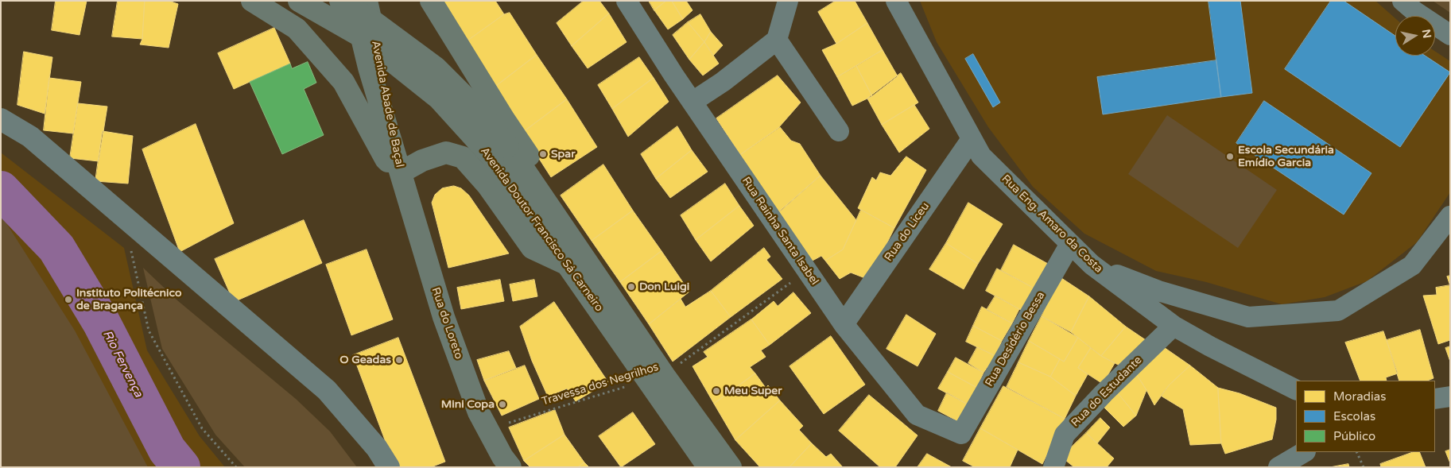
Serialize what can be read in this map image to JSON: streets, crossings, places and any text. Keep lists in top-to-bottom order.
{
  "streets": {
    "main road": ["Avenida Abade de Baçal", "Avenida Doutor Francisco Sá Carneiro", "Rua do Loreto"],
    "street": [
      "Rua Eng. Amaro da Costa",
      "Rua Rainha Santa Isabel",
      "Rua do Liceu",
      "Rua Desidério Bessa",
      "Rua do Estudante"
    ],
    "path": ["Travessa dos Negrilhos"]
  },
  "crossings": [
    ["Avenida Abade de Baçal", "Rua do Loreto"],
    ["Rua Eng. Amaro da Costa", "Rua do Liceu"],
    ["Rua Eng. Amaro da Costa", "Rua Desidério Bessa"],
    ["Rua Eng. Amaro da Costa", "Rua do Estudante"],
    ["Avenida Doutor Francisco Sá Carneiro", "Travessa dos Negrilhos"],
    ["Rua Rainha Santa Isabel", "Rua do Liceu"],
    ["Rua Rainha Santa Isabel", "Rua Desidério Bessa"],
    ["Rua Rainha Santa Isabel", "Travessa dos Negrilhos"],
    ["Rua do Loreto", "Travessa dos Negrilhos"]
  ],
  "water": ["Rio Fervença"],
  "places": [
    "Spar",
    "Escola Secundária Emídio Garcia",
    "Don Luigi",
    "Instituto Politécnico de Bragança",
    "O Geadas",
    "Meu Super",
    "Mini Copa"
  ],
  "legend": ["Moradias", "Escolas", "Público"],
  "north": "right"
}
